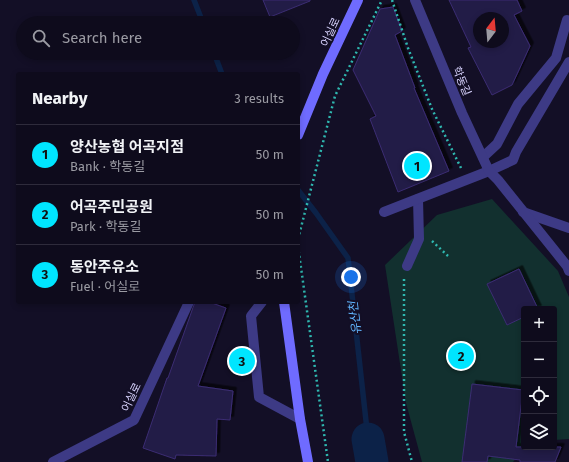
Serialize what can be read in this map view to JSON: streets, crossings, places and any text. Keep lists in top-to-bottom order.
{
  "streets": {
    "main road": ["어실로"],
    "street": ["학동길"]
  },
  "water": ["유산천"],
  "north": "top",
  "page": {
    "search": "Search here",
    "heading": ["Nearby", "3 results"],
    "list": [
      {
        "mark": "1",
        "name": "양산농협 어곡지점",
        "note": "Bank · 학동길",
        "value": "50 m"
      },
      {
        "mark": "2",
        "name": "어곡주민공원",
        "note": "Park · 학동길",
        "value": "50 m"
      },
      {
        "mark": "3",
        "name": "동안주유소",
        "note": "Fuel · 어실로",
        "value": "50 m"
      }
    ],
    "pins": ["1", "2", "3"],
    "map_buttons": ["+", "−"]
  }
}
